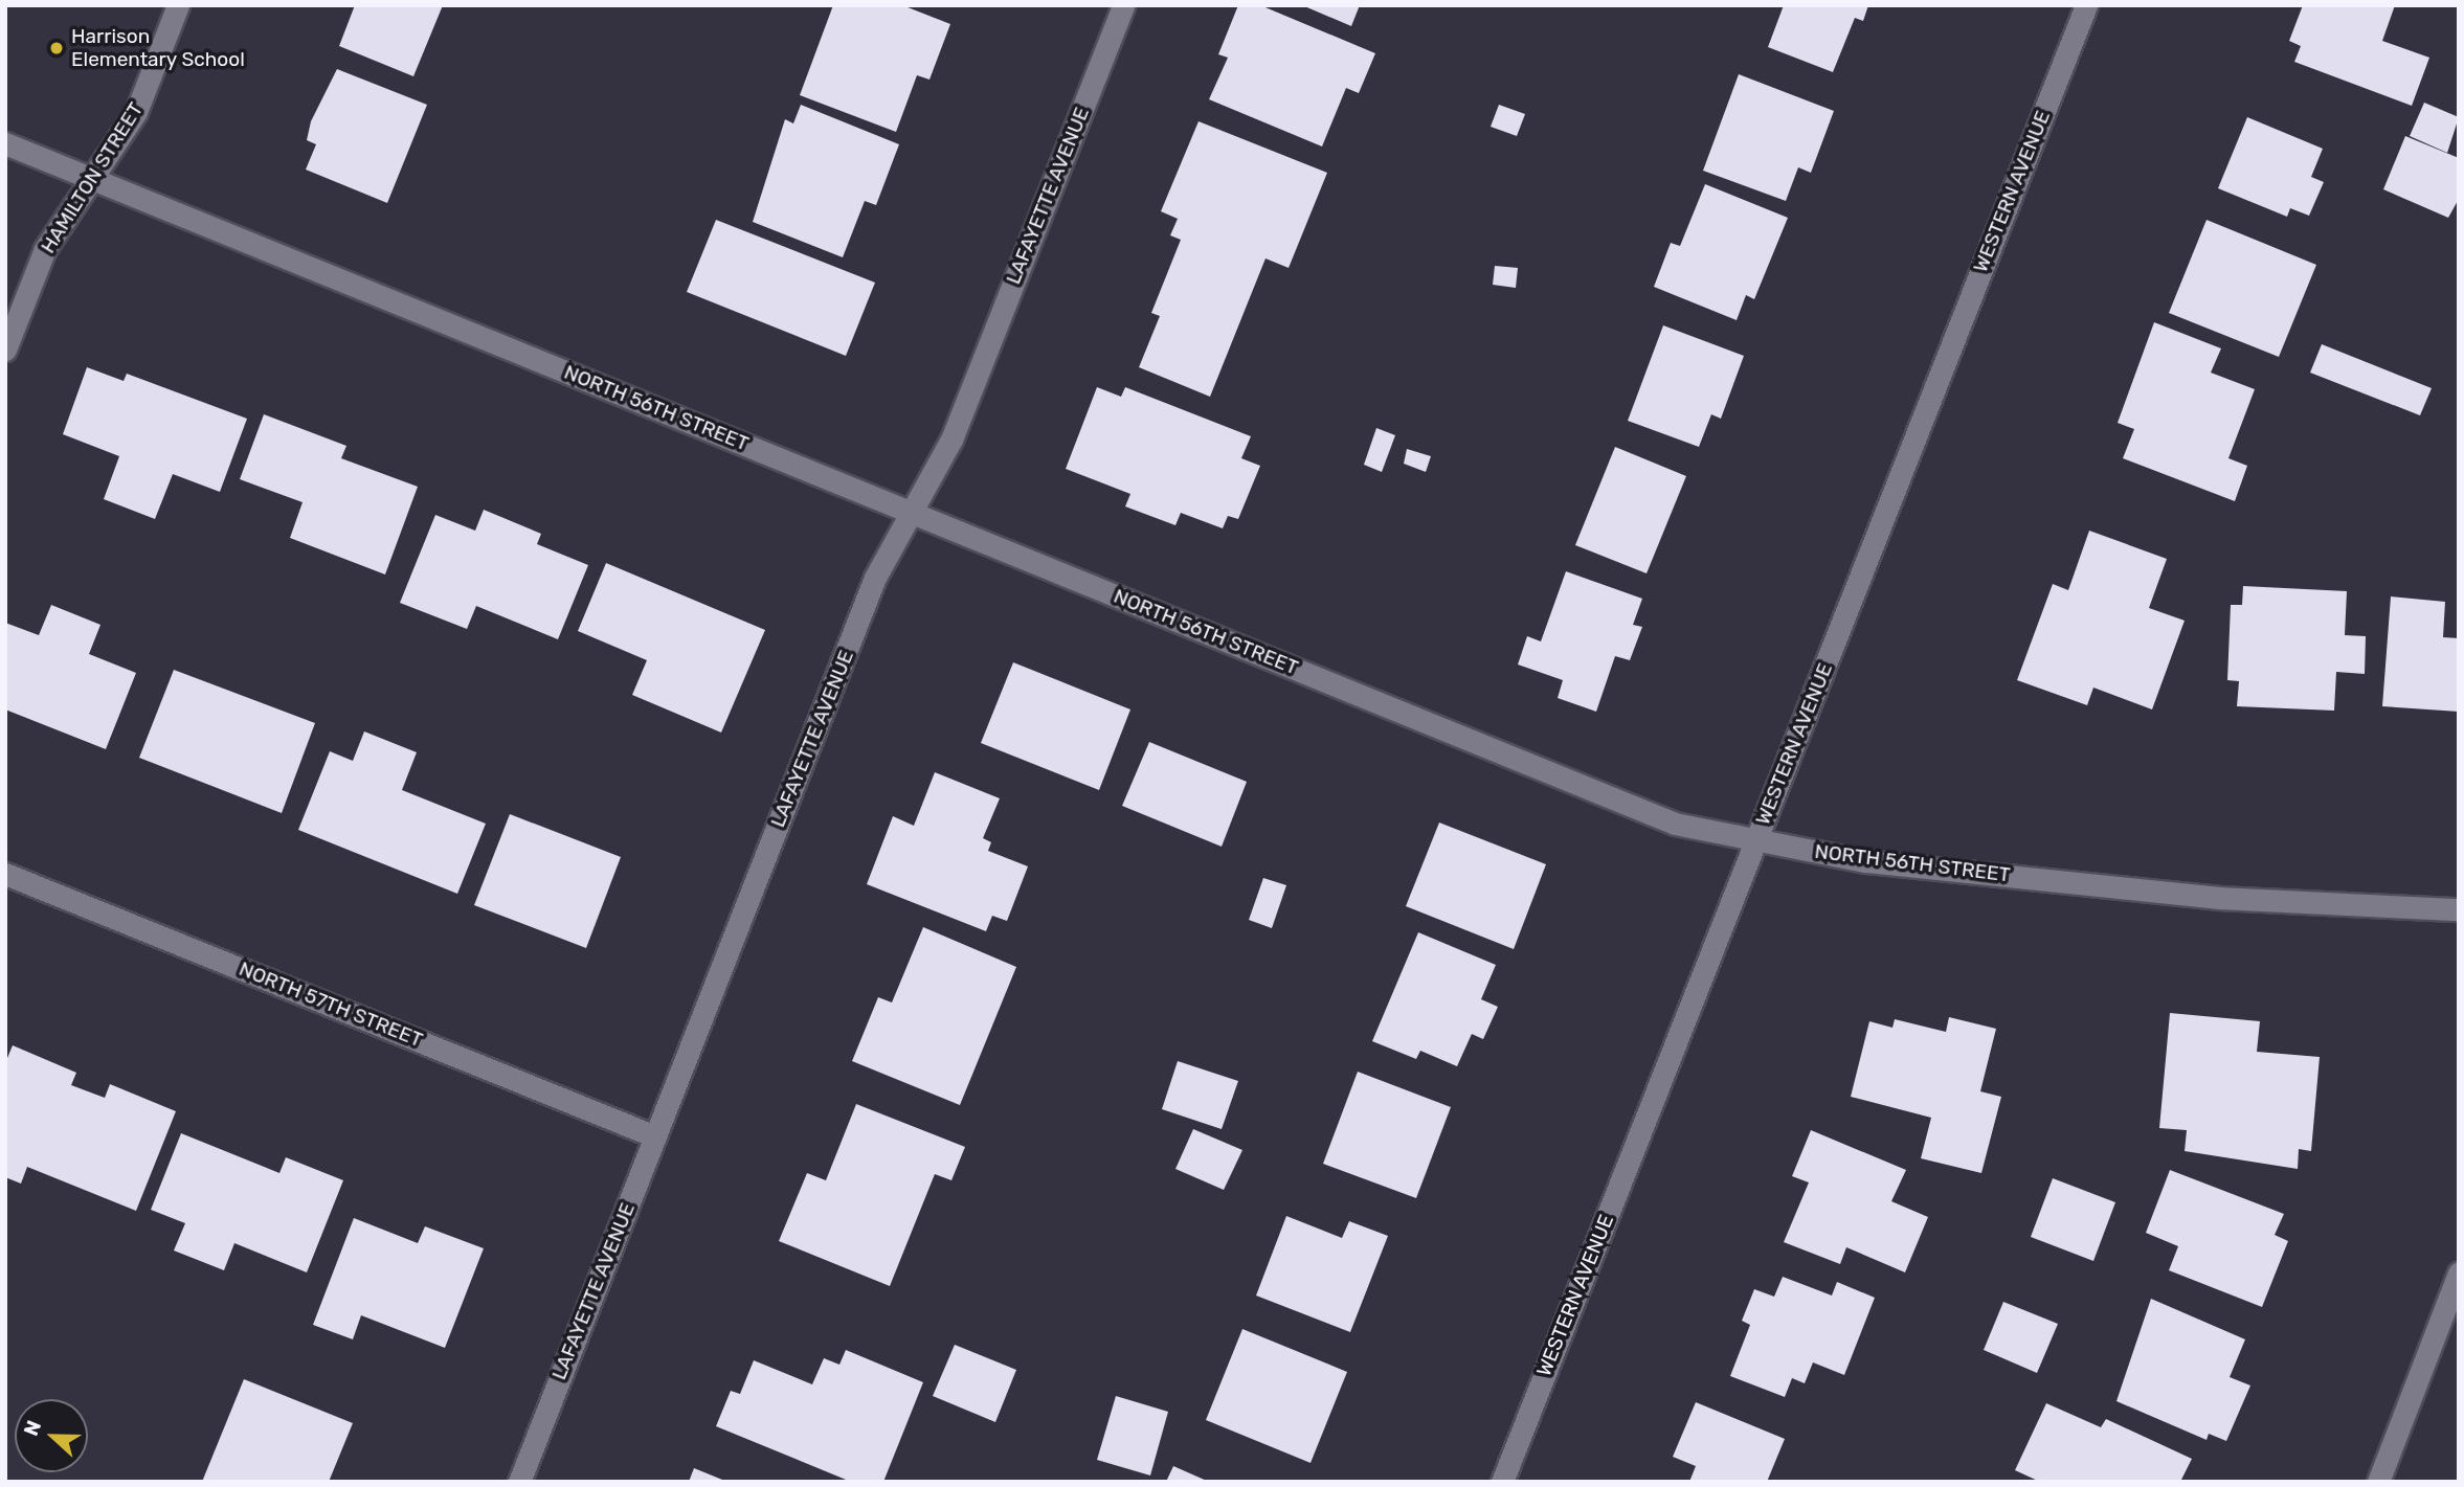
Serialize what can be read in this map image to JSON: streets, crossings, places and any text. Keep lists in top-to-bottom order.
{
  "streets": {
    "street": [
      "HAMILTON STREET",
      "WESTERN AVENUE",
      "LAFAYETTE AVENUE",
      "NORTH 56TH STREET",
      "NORTH 57TH STREET"
    ]
  },
  "crossings": [
    ["HAMILTON STREET", "NORTH 56TH STREET"],
    ["WESTERN AVENUE", "NORTH 56TH STREET"],
    ["LAFAYETTE AVENUE", "NORTH 56TH STREET"],
    ["LAFAYETTE AVENUE", "NORTH 57TH STREET"]
  ],
  "places": ["Harrison Elementary School"],
  "north": "left"
}
